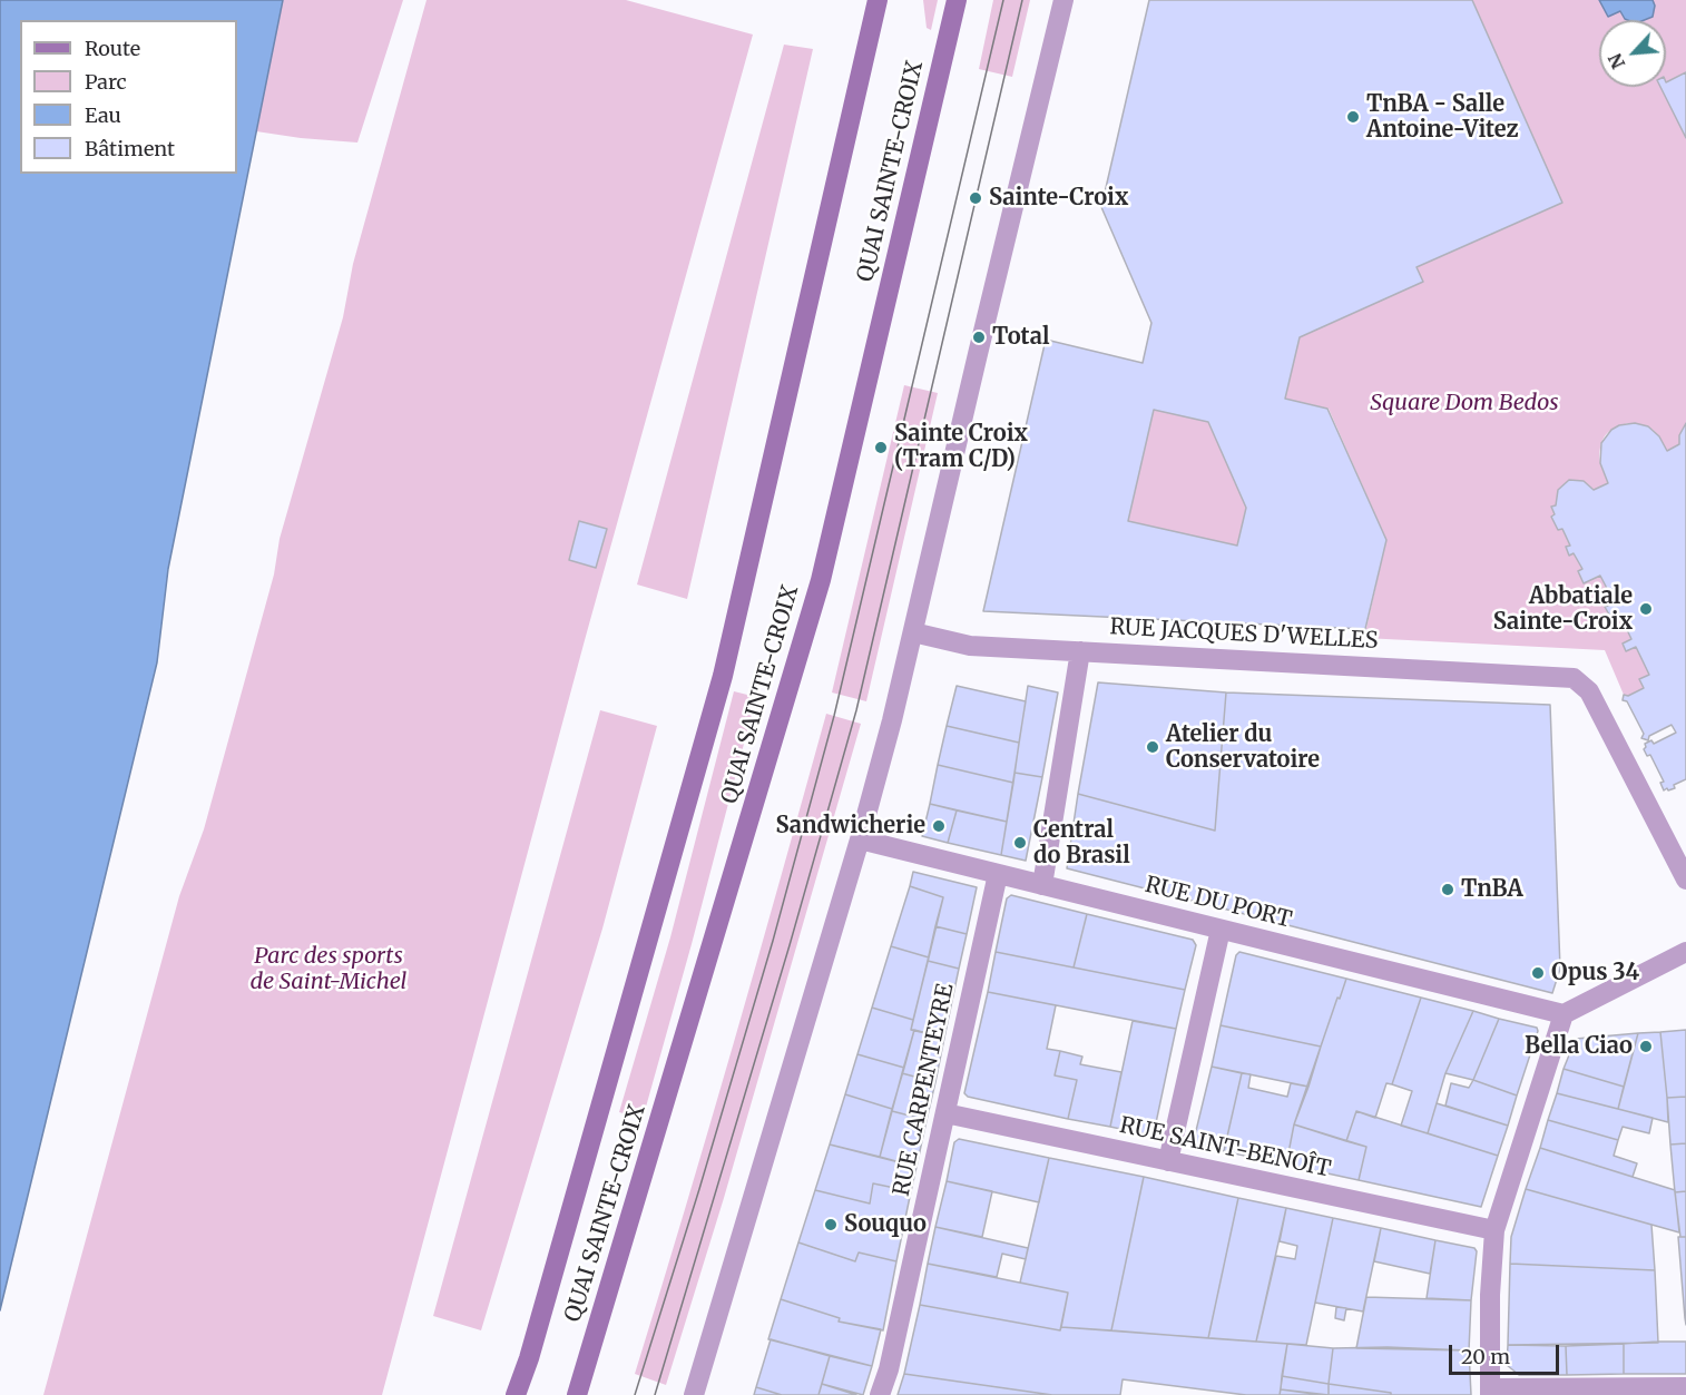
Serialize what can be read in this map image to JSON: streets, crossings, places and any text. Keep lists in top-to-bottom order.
{
  "streets": {
    "main road": ["QUAI SAINTE-CROIX"],
    "street": [
      "RUE JACQUES D'WELLES",
      "RUE DU PORT",
      "RUE CARPENTEYRE",
      "RUE SAINT-BENOÎT"
    ]
  },
  "crossings": [
    ["RUE DU PORT", "RUE CARPENTEYRE"],
    ["RUE CARPENTEYRE", "RUE SAINT-BENOÎT"]
  ],
  "parks": ["Square Dom Bedos", "Parc des sports de Saint-Michel"],
  "places": [
    "TnBA - Salle Antoine-Vitez",
    "Sainte-Croix",
    "Total",
    "Sainte Croix (Tram C/D)",
    "Abbatiale Sainte-Croix",
    "Atelier du Conservatoire",
    "Sandwicherie",
    "Central do Brasil",
    "TnBA",
    "Opus 34",
    "Bella Ciao",
    "Souquo"
  ],
  "legend": [
    "Route",
    "Parc",
    "Eau",
    "Bâtiment"
  ],
  "scale_bar": "20 m",
  "north": "bottom left"
}
